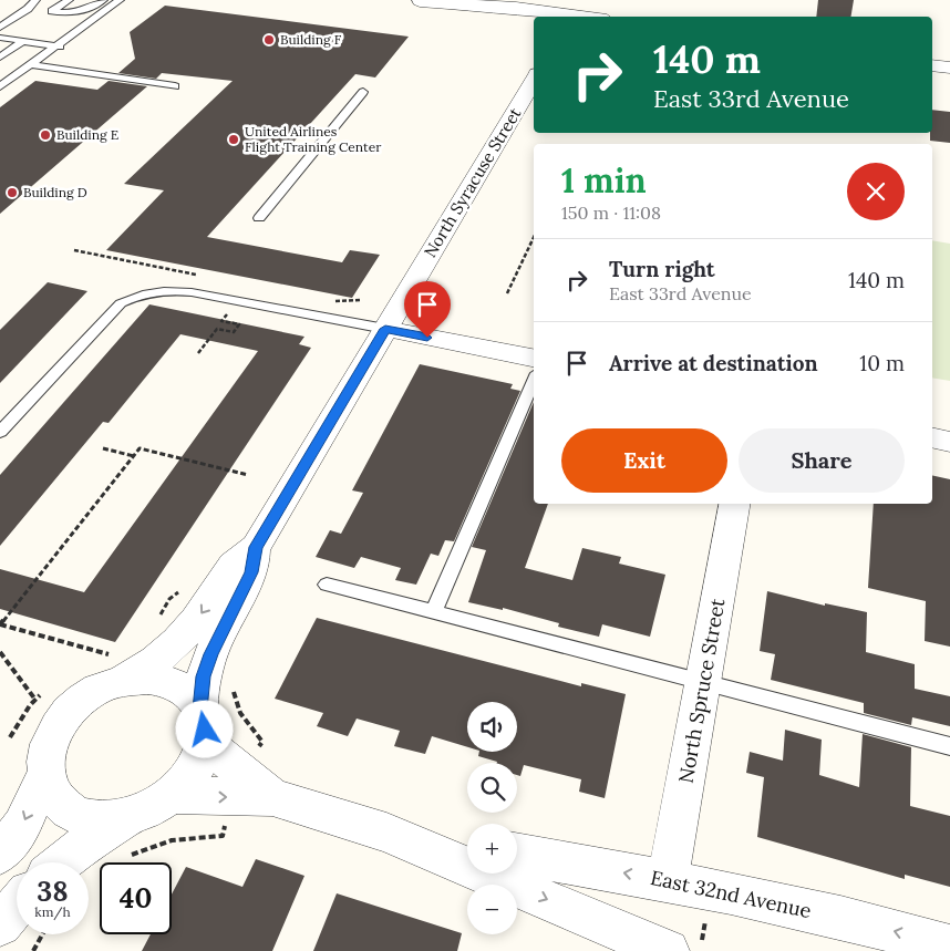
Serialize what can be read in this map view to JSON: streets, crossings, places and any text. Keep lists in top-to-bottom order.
{
  "streets": {
    "street": ["North Syracuse Street", "North Spruce Street", "East 32nd Avenue"]
  },
  "crossings": [
    ["North Spruce Street", "East 32nd Avenue"]
  ],
  "places": [
    "Building F",
    "Building E",
    "United Airlines Flight Training Center",
    "Building D"
  ],
  "page": {
    "turn": ["140 m", "East 33rd Avenue"],
    "heading": ["1 min", "150 m · 11:08"],
    "list": [
      {
        "name": "Turn right",
        "note": "East 33rd Avenue",
        "value": "140 m"
      },
      {
        "name": "Arrive at destination",
        "value": "10 m"
      }
    ],
    "buttons": ["Exit", "Share"],
    "map_buttons": ["+", "−"],
    "speed": "38 km/h",
    "limit": "40"
  }
}
